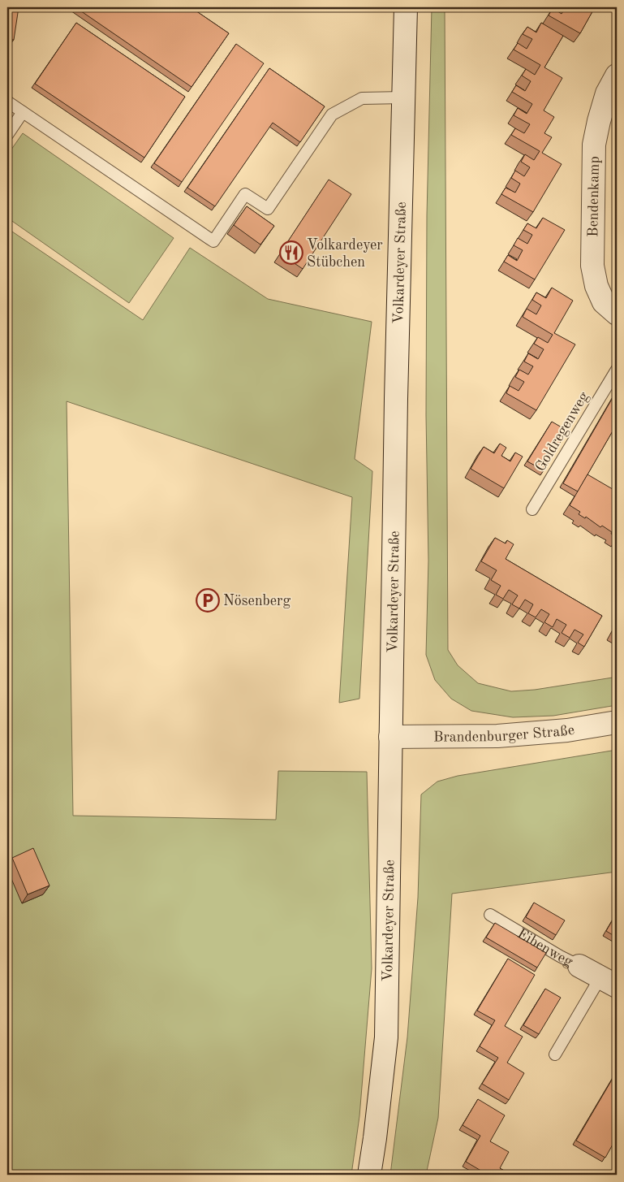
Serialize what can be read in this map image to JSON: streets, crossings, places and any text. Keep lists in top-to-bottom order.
{
  "streets": {
    "main road": [
      "Bendenkamp",
      "Volkardeyer Straße",
      "Brandenburger Straße",
      "Eibenweg"
    ],
    "lane": ["Goldregenweg"]
  },
  "crossings": [
    ["Volkardeyer Straße", "Brandenburger Straße"]
  ],
  "places": {
    "restaurant": ["Volkardeyer Stübchen"],
    "parking": ["Nösenberg"]
  }
}
